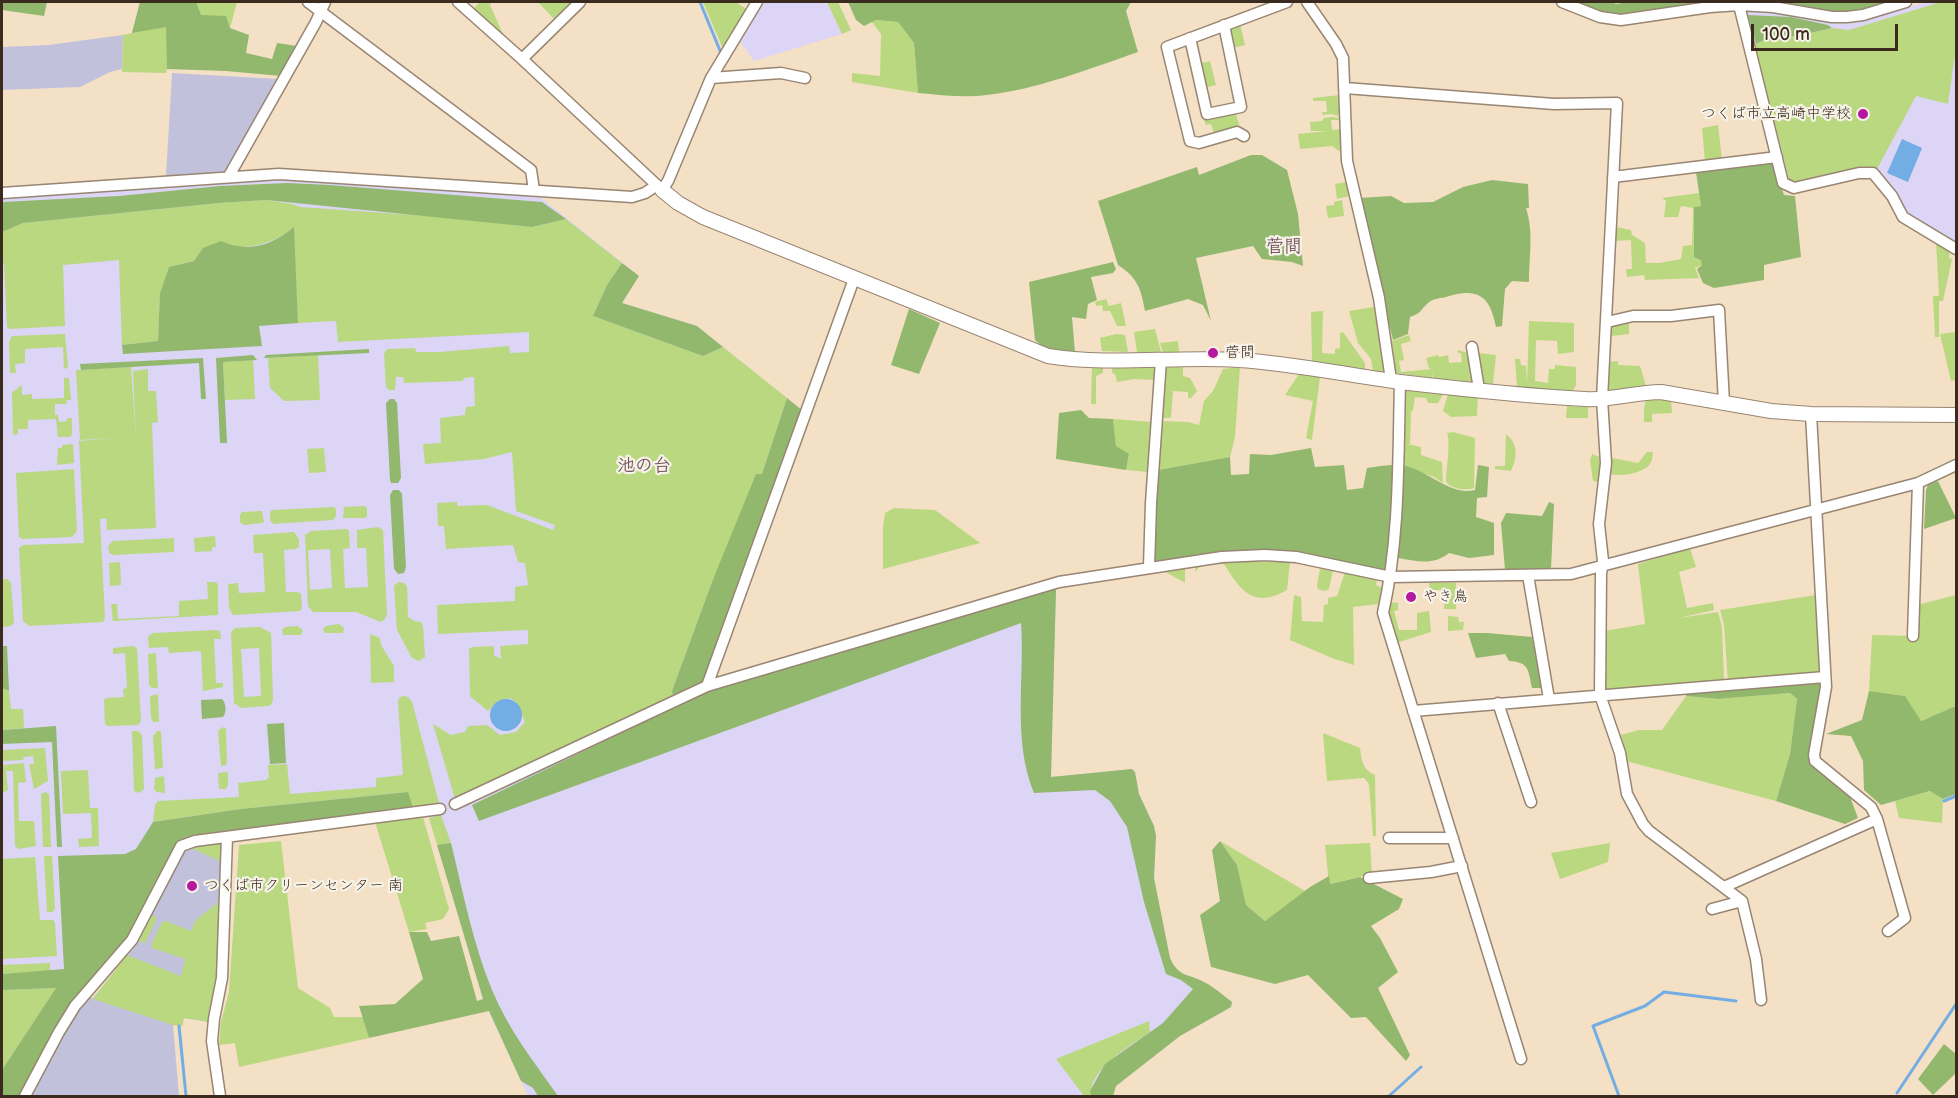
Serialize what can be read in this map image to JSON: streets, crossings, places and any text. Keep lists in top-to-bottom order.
{
  "districts": ["菅間", "池の台"],
  "places": [
    "つくば市立高崎中学校",
    "菅間",
    "やき鳥",
    "つくば市クリーンセンター 南"
  ],
  "scale_bar": "100 m"
}
